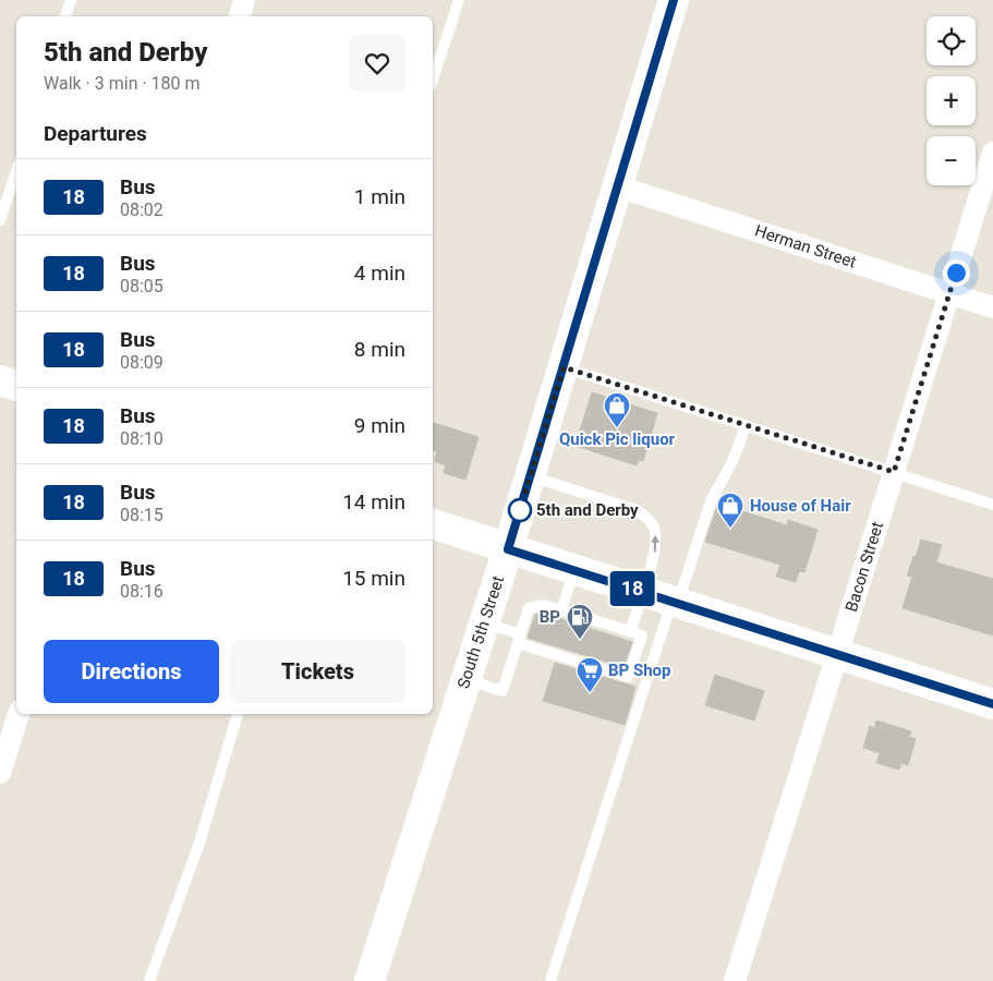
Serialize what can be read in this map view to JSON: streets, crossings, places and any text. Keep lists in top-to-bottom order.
{
  "streets": {
    "street": ["Herman Street", "Bacon Street", "South 5th Street"]
  },
  "crossings": [
    ["Herman Street", "Bacon Street"],
    ["Herman Street", "South 5th Street"]
  ],
  "places": {
    "shop": ["Quick Pic liquor", "House of Hair"],
    "other": ["5th and Derby"],
    "fuel station": ["BP"],
    "supermarket": ["BP Shop"]
  },
  "lines": ["bus line 18"],
  "page": {
    "on_map": "18",
    "map_buttons": ["+", "−"],
    "heading": [
      ["5th and Derby", "Walk · 3 min · 180 m"],
      "Departures"
    ],
    "list": [
      {
        "mark": "18",
        "name": "Bus",
        "note": "08:02",
        "value": "1 min"
      },
      {
        "mark": "18",
        "name": "Bus",
        "note": "08:05",
        "value": "4 min"
      },
      {
        "mark": "18",
        "name": "Bus",
        "note": "08:09",
        "value": "8 min"
      },
      {
        "mark": "18",
        "name": "Bus",
        "note": "08:10",
        "value": "9 min"
      },
      {
        "mark": "18",
        "name": "Bus",
        "note": "08:15",
        "value": "14 min"
      },
      {
        "mark": "18",
        "name": "Bus",
        "note": "08:16",
        "value": "15 min"
      }
    ],
    "buttons": ["Directions", "Tickets"]
  }
}
